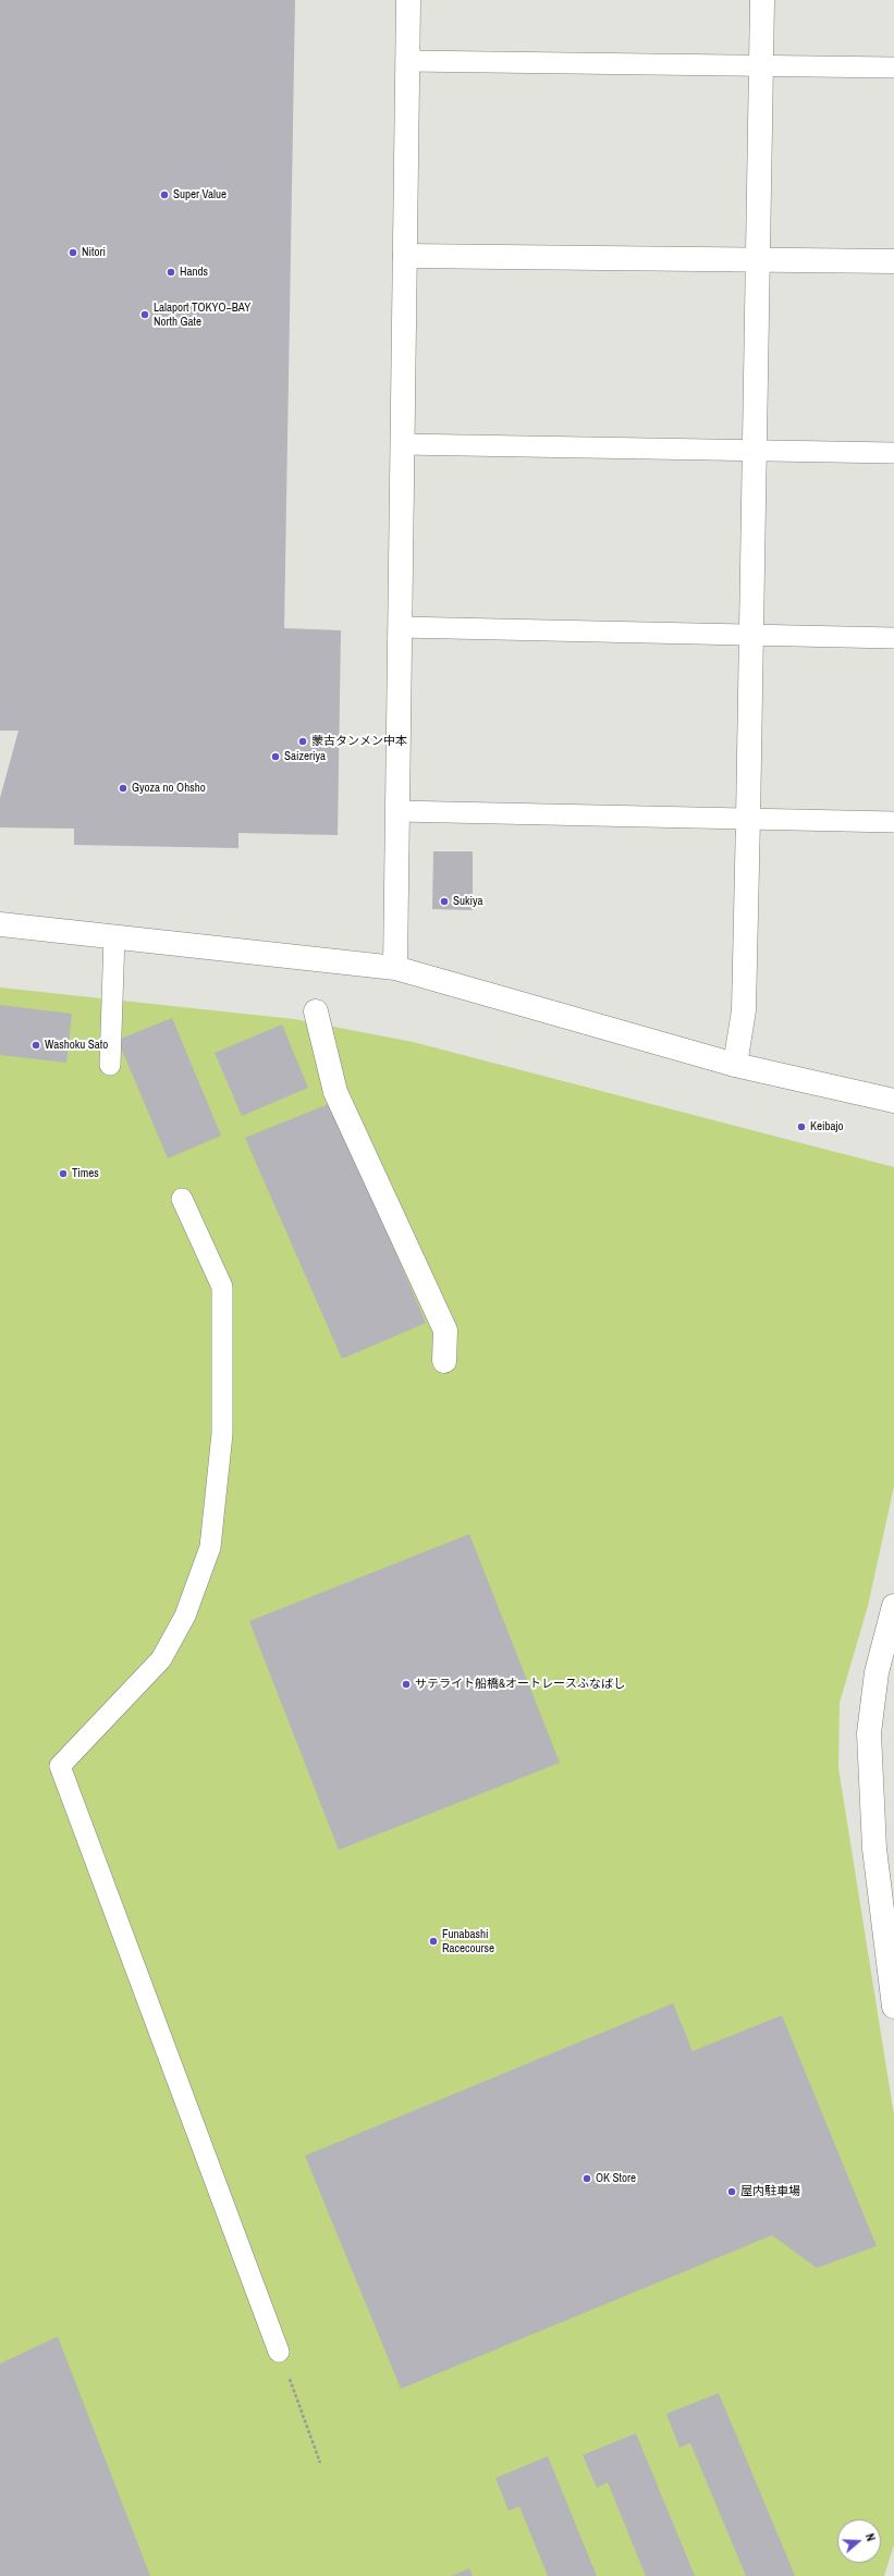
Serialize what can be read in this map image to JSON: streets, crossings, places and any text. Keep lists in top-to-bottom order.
{
  "places": [
    "Super Value",
    "Nitori",
    "Hands",
    "Lalaport TOKYO−BAY North Gate",
    "蒙古タンメン中本",
    "Saizeriya",
    "Gyoza no Ohsho",
    "Sukiya",
    "Washoku Sato",
    "Keibajo",
    "Times",
    "サテライト船橋&オートレースふなばし",
    "Funabashi Racecourse",
    "OK Store",
    "屋内駐車場"
  ],
  "north": "right"
}
